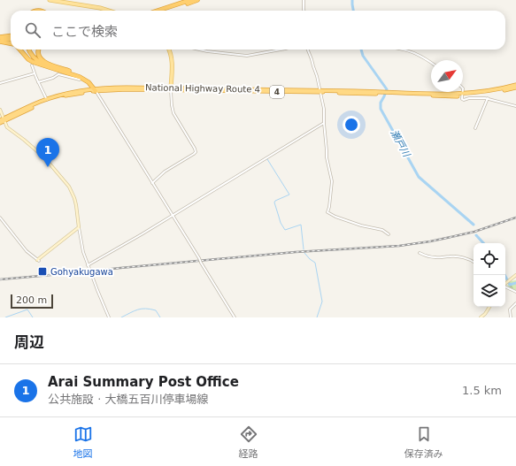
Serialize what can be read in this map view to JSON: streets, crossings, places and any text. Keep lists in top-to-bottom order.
{
  "streets": {
    "highway": ["National Highway Route 4", "4"]
  },
  "water": ["瀬戸川"],
  "places": {
    "transit": ["Gohyakugawa"]
  },
  "scale_bar": "200 m",
  "north": "top right",
  "page": {
    "search": "ここで検索",
    "pins": "1",
    "scale": "200 m",
    "heading": "周辺",
    "list": [
      {
        "mark": "1",
        "name": "Arai Summary Post Office",
        "note": "公共施設 · 大橋五百川停車場線",
        "value": "1.5 km"
      }
    ],
    "nav": ["地図", "経路", "保存済み"]
  }
}
